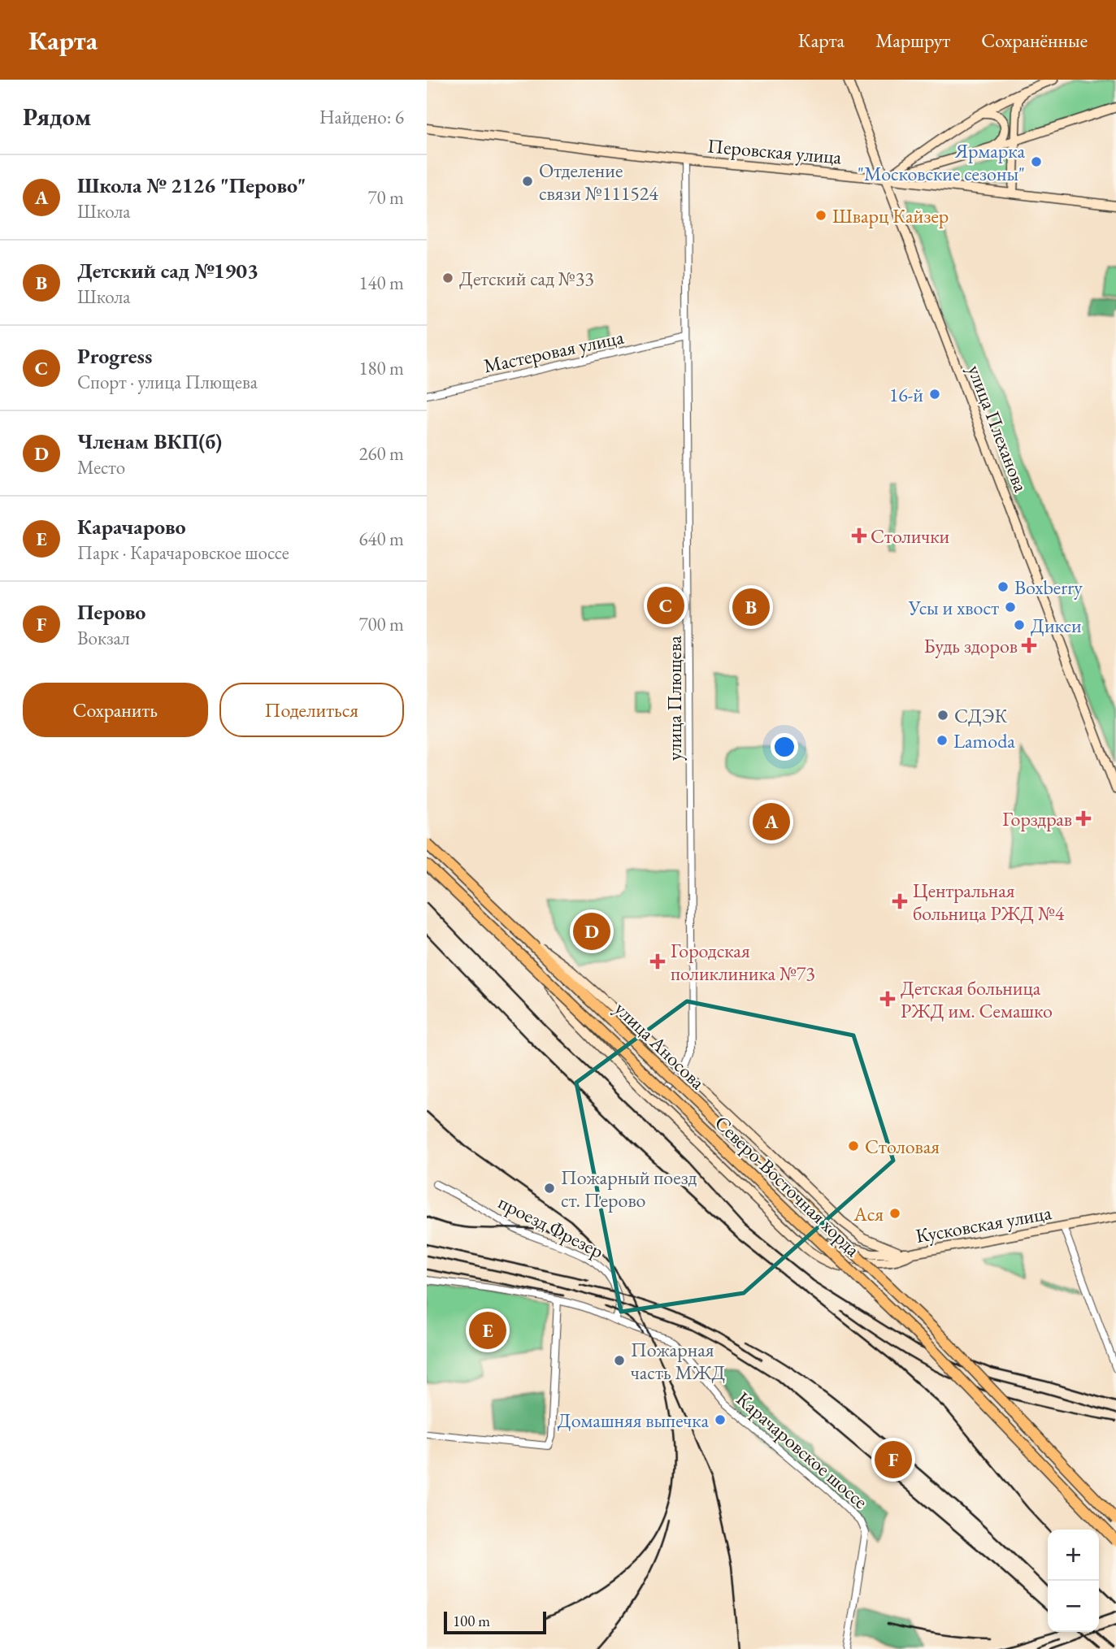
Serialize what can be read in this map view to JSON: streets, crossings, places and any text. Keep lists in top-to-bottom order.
{
  "streets": {
    "main road": ["Северо-Восточная хорда"],
    "street": [
      "Перовская улица",
      "Мастеровая улица",
      "улица Плеханова",
      "улица Плющева",
      "улица Аносова",
      "Кусковская улица",
      "проезд Фрезер",
      "Карачаровское шоссе"
    ]
  },
  "crossings": [
    ["Перовская улица", "улица Плеханова"],
    ["Перовская улица", "улица Плющева"],
    ["Мастеровая улица", "улица Плющева"],
    ["улица Плющева", "улица Аносова"],
    ["улица Аносова", "Северо-Восточная хорда"],
    ["улица Аносова", "Кусковская улица"],
    ["проезд Фрезер", "Карачаровское шоссе"]
  ],
  "places": {
    "other": [
      "Ярмарка \"Московские сезоны\"",
      "Отделение связи №111524",
      "Шварц Кайзер",
      "Детский сад №33",
      "16-й",
      "Boxberry",
      "Усы и хвост",
      "Дикси",
      "СДЭК",
      "Lamoda",
      "Столовая",
      "Пожарный поезд ст. Перово",
      "Ася",
      "Пожарная часть МЖД",
      "Домашняя выпечка"
    ],
    "health": [
      "Столички",
      "Будь здоров",
      "Горздрав",
      "Центральная больница РЖД №4",
      "Городская поликлиника №73",
      "Детская больница РЖД им. Семашко"
    ]
  },
  "scale_bar": "100 m",
  "page": {
    "header": "Карта",
    "nav": ["Карта", "Маршрут", "Сохранённые"],
    "heading": ["Рядом", "Найдено: 6"],
    "list": [
      {
        "mark": "A",
        "name": "Школа № 2126 \"Перово\"",
        "note": "Школа",
        "value": "70 m"
      },
      {
        "mark": "B",
        "name": "Детский сад №1903",
        "note": "Школа",
        "value": "140 m"
      },
      {
        "mark": "C",
        "name": "Progress",
        "note": "Спорт · улица Плющева",
        "value": "180 m"
      },
      {
        "mark": "D",
        "name": "Членам ВКП(б)",
        "note": "Место",
        "value": "260 m"
      },
      {
        "mark": "E",
        "name": "Карачарово",
        "note": "Парк · Карачаровское шоссе",
        "value": "640 m"
      },
      {
        "mark": "F",
        "name": "Перово",
        "note": "Вокзал",
        "value": "700 m"
      }
    ],
    "pins": [
      "C",
      "B",
      "A",
      "D",
      "E",
      "F"
    ],
    "buttons": ["Сохранить", "Поделиться"],
    "map_buttons": ["+", "−"],
    "scale": "100 m"
  }
}
